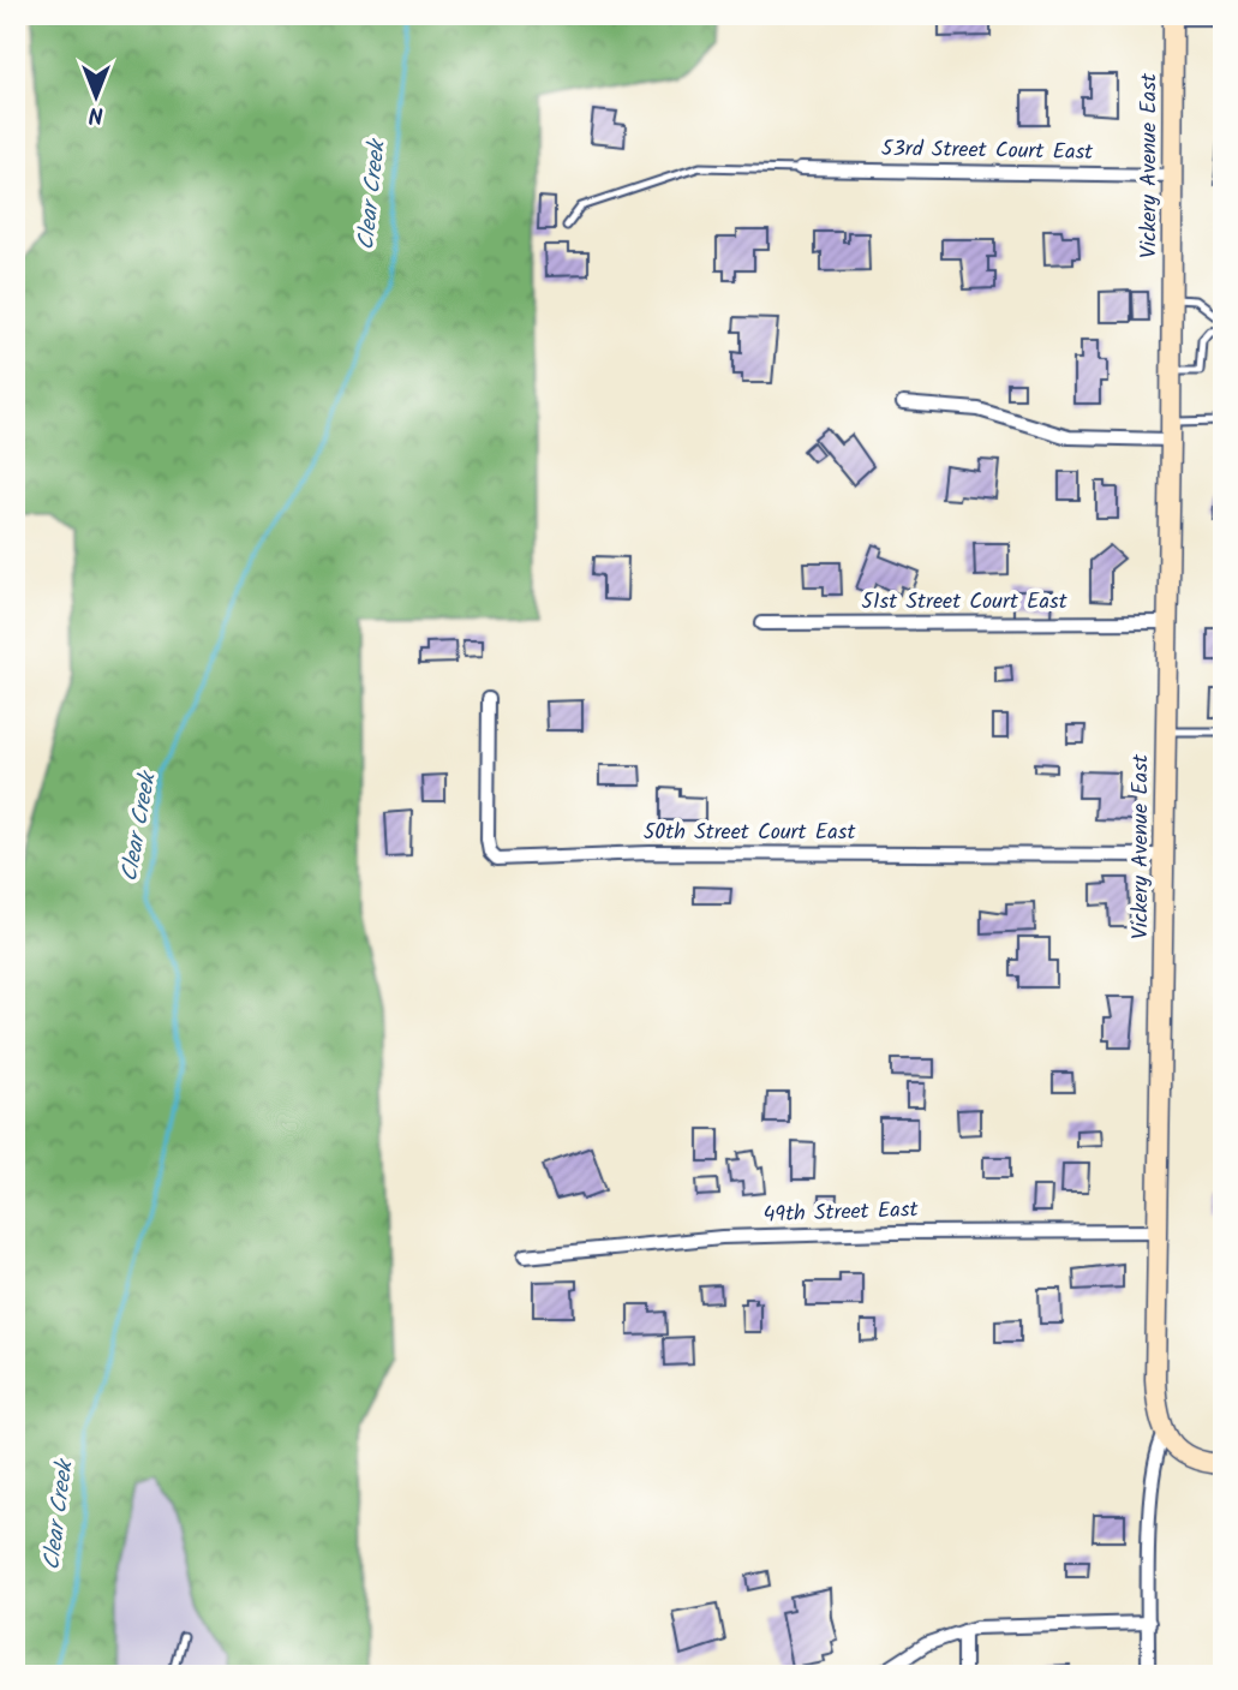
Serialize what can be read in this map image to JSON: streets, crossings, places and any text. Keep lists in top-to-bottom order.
{
  "streets": {
    "street": [
      "53rd Street Court East",
      "Vickery Avenue East",
      "51st Street Court East",
      "50th Street Court East",
      "49th Street East"
    ]
  },
  "crossings": [
    ["53rd Street Court East", "Vickery Avenue East"],
    ["Vickery Avenue East", "51st Street Court East"],
    ["Vickery Avenue East", "50th Street Court East"],
    ["Vickery Avenue East", "49th Street East"]
  ],
  "water": ["Clear Creek"],
  "north": "bottom"
}
